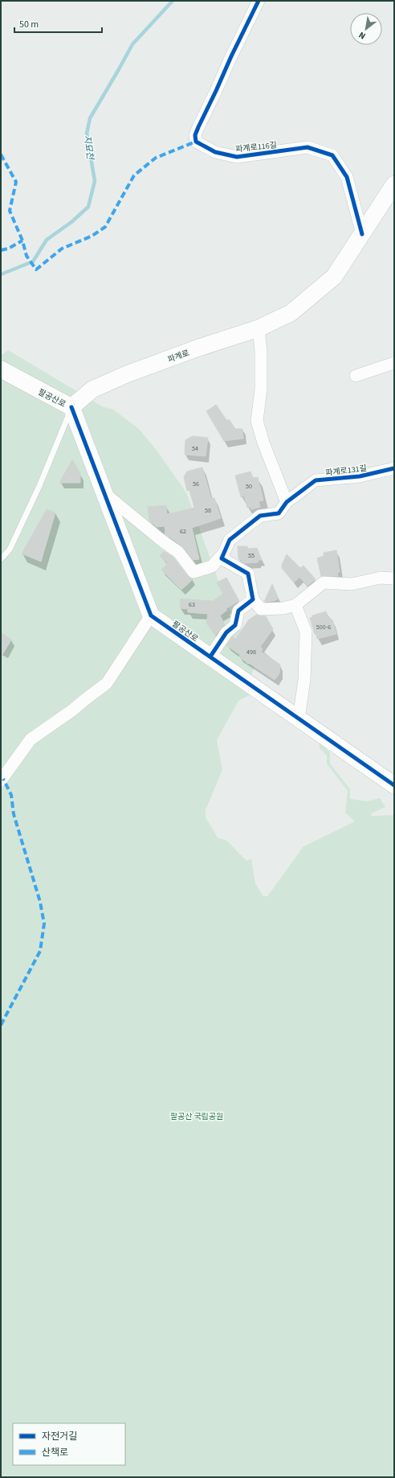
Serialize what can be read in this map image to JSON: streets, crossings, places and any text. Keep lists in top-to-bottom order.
{
  "streets": {
    "street": [
      "파계로116길",
      "파계로",
      "팔공산로",
      "파계로131길"
    ]
  },
  "crossings": [
    ["파계로116길", "파계로"],
    ["파계로", "팔공산로"],
    ["팔공산로", "파계로131길"]
  ],
  "water": ["지묘천"],
  "parks": ["팔공산 국립공원"],
  "house_numbers": [
    "54",
    "56",
    "50",
    "58",
    "62",
    "55",
    "63",
    "500-6",
    "498"
  ],
  "legend": ["자전거길", "산책로"],
  "scale_bar": "50 m",
  "north": "bottom left"
}
